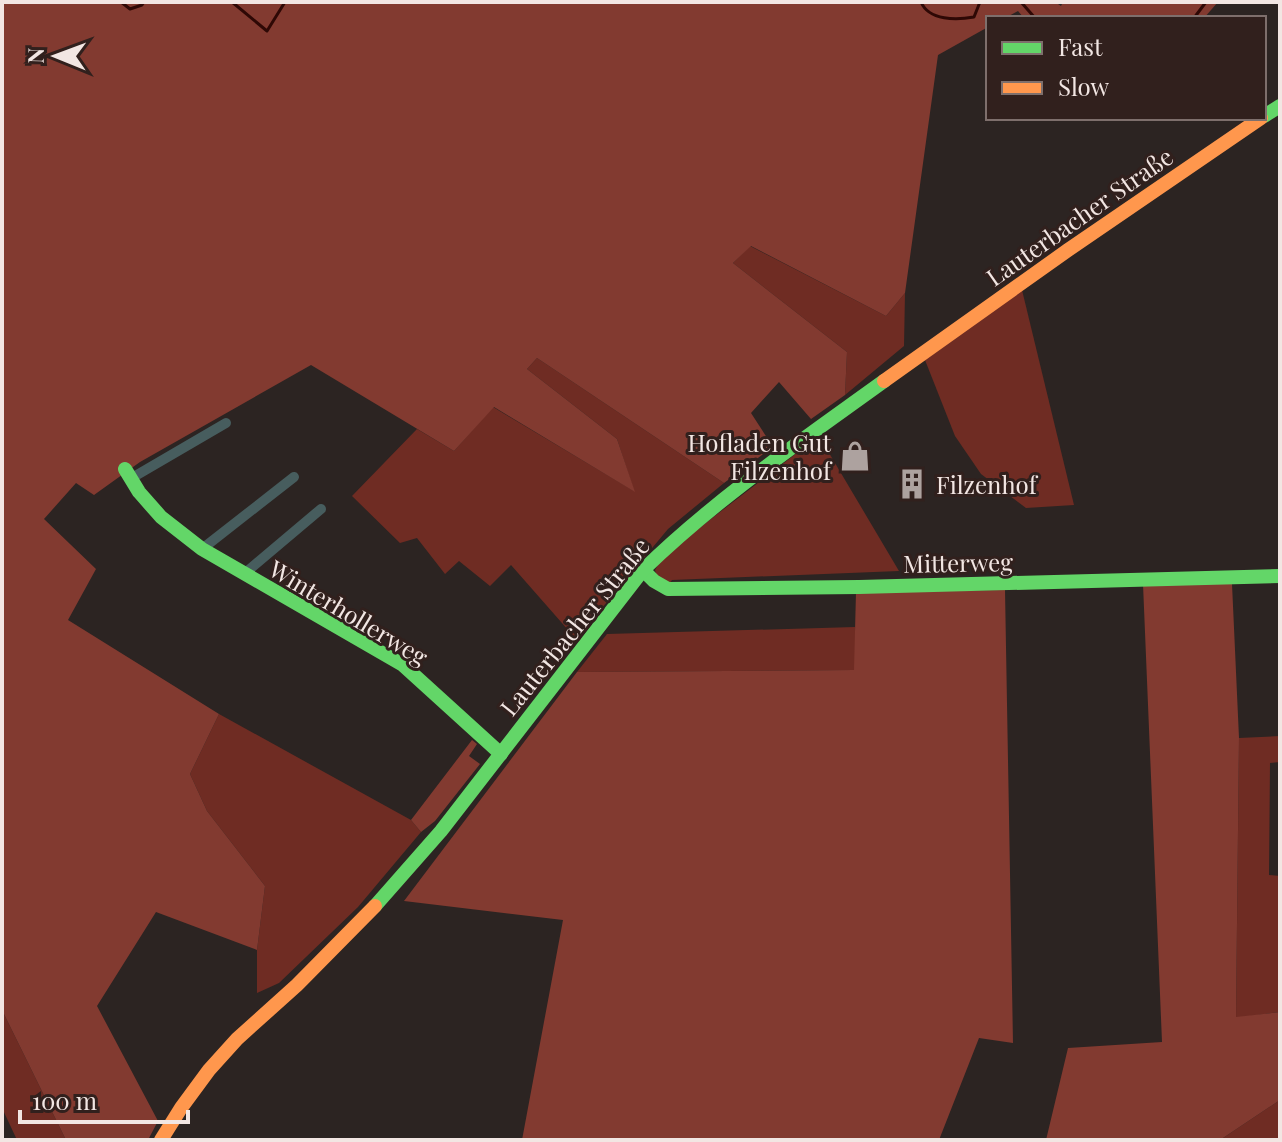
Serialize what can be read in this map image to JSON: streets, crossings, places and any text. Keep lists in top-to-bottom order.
{
  "streets": {
    "street": ["Lauterbacher Straße", "Mitterweg", "Winterhollerweg"]
  },
  "crossings": [
    ["Lauterbacher Straße", "Mitterweg"],
    ["Lauterbacher Straße", "Winterhollerweg"]
  ],
  "places": {
    "shop": ["Hofladen Gut Filzenhof"],
    "building": ["Filzenhof"]
  },
  "legend": ["Fast", "Slow"],
  "scale_bar": "100 m",
  "north": "left"
}
